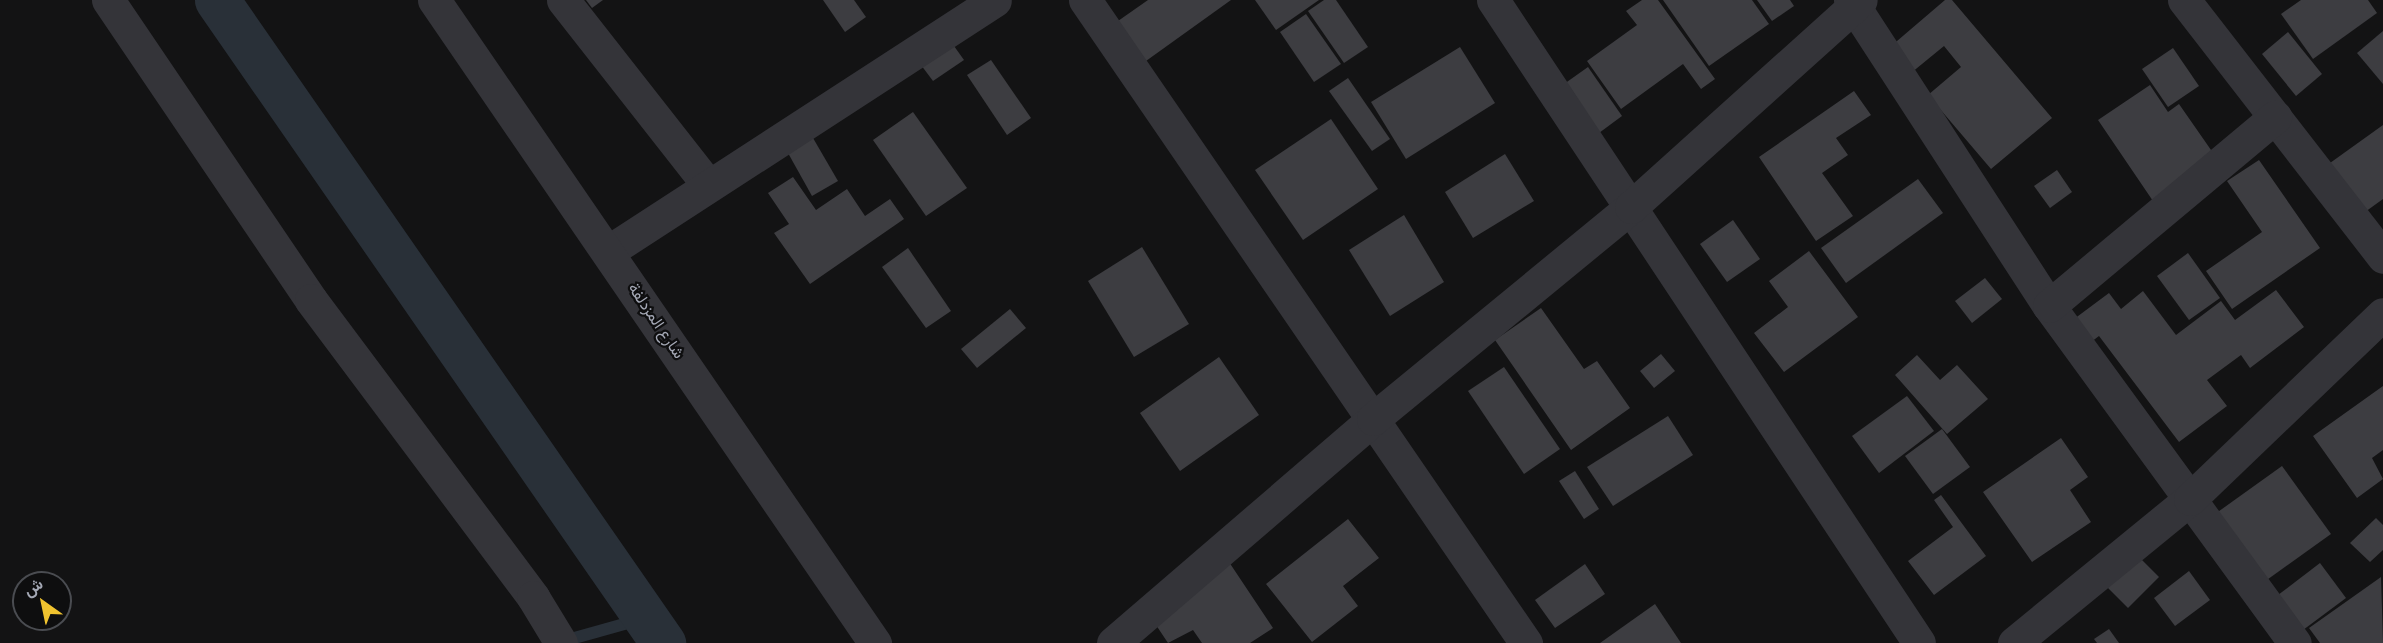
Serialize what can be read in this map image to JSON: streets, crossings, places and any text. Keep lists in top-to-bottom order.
{
  "streets": {
    "street": ["شارع المزدلفة"]
  },
  "north": "top left"
}
